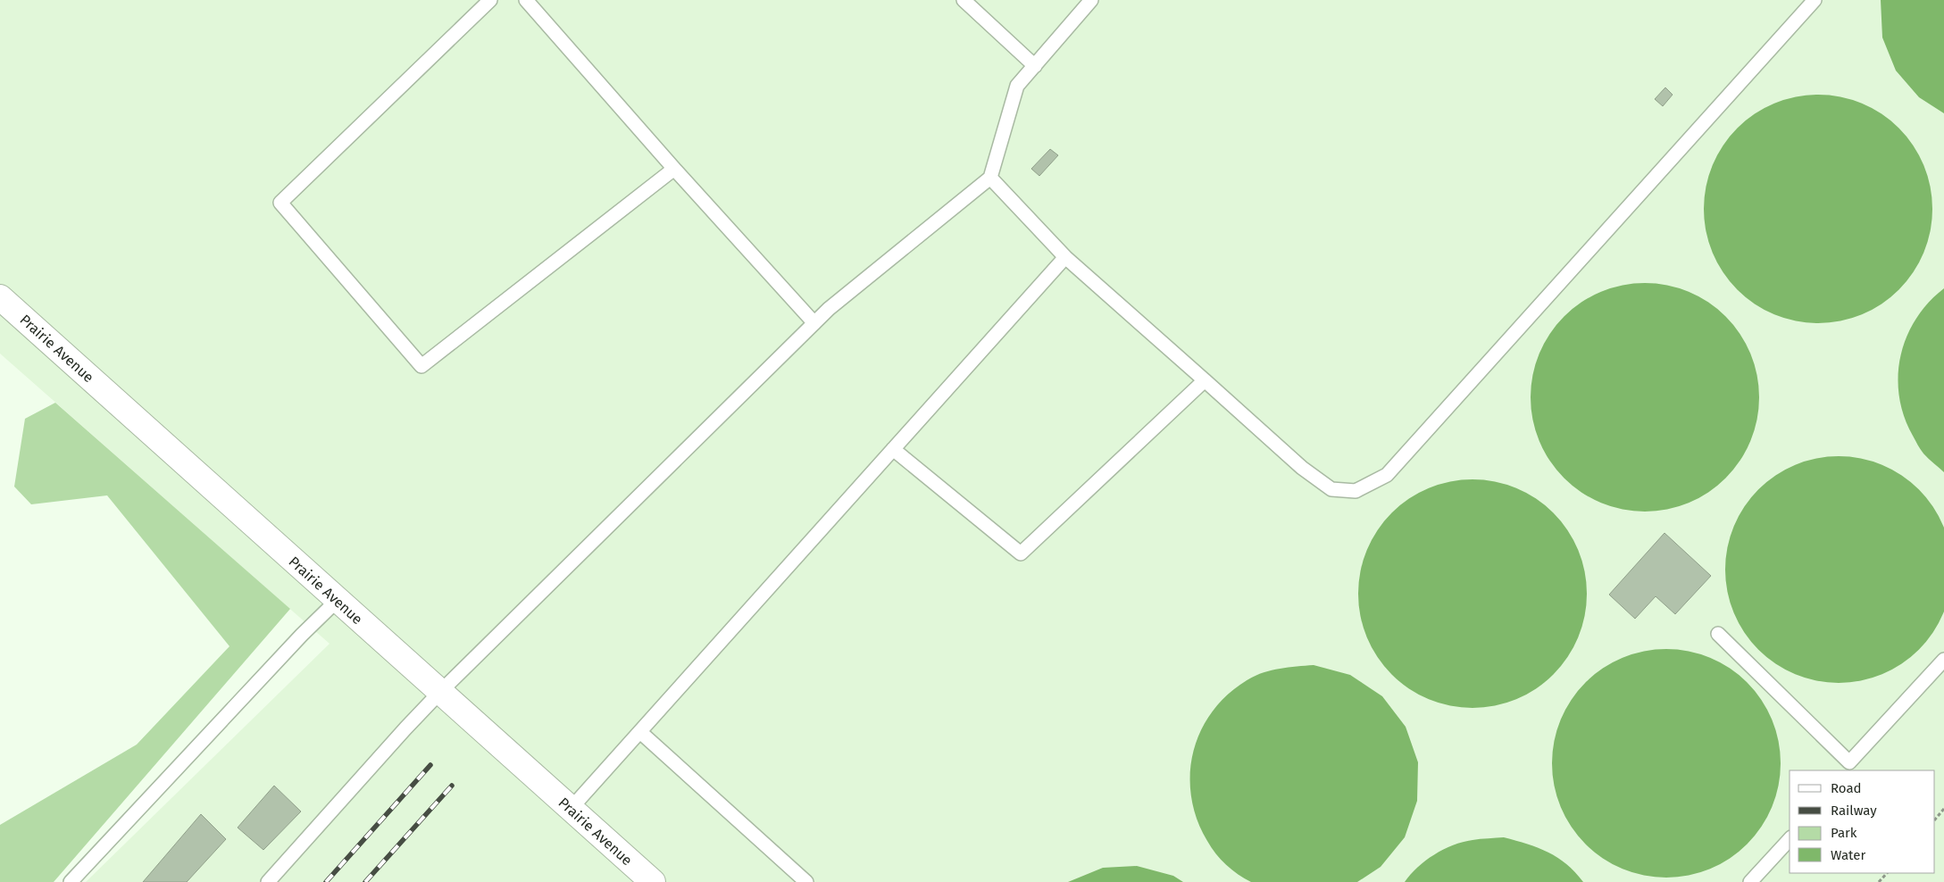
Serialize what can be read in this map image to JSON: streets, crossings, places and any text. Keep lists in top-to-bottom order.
{
  "streets": {
    "street": ["Prairie Avenue"]
  },
  "legend": [
    "Road",
    "Railway",
    "Park",
    "Water"
  ]
}
